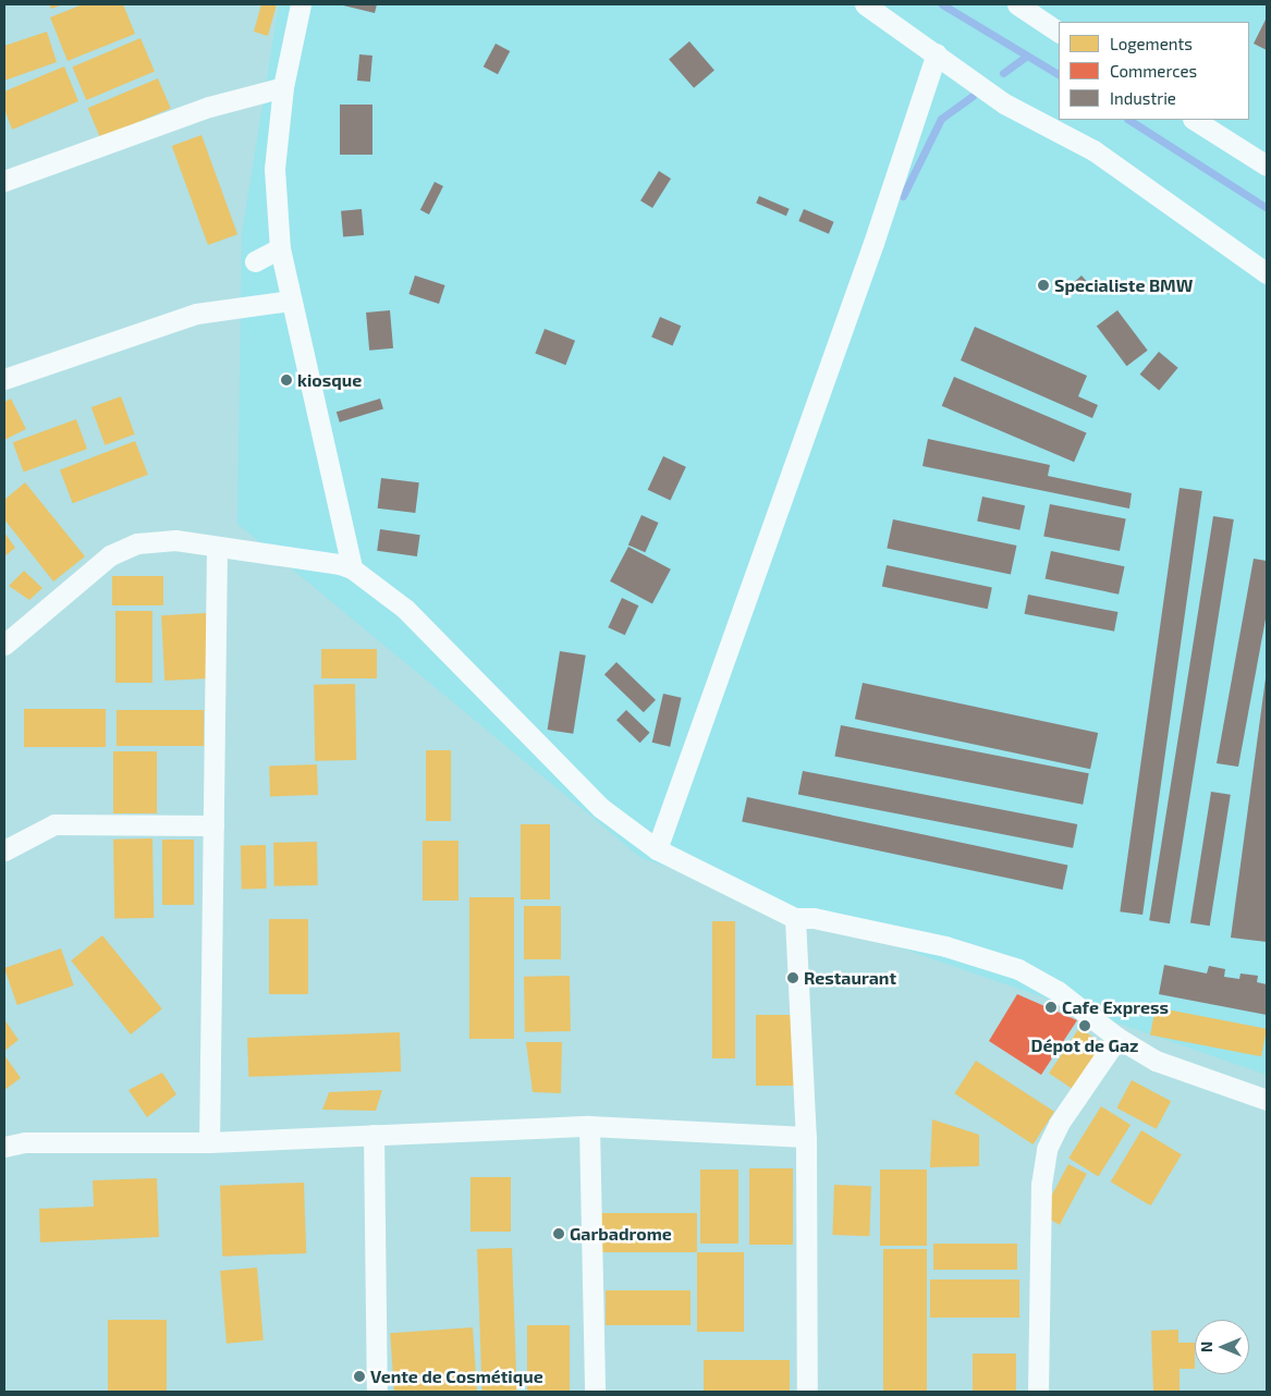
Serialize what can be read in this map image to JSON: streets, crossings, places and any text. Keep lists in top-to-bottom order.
{
  "places": [
    "Specialiste BMW",
    "kiosque",
    "Restaurant",
    "Cafe Express",
    "Dépot de Gaz",
    "Garbadrome",
    "Vente de Cosmétique"
  ],
  "legend": ["Logements", "Commerces", "Industrie"],
  "north": "left"
}
